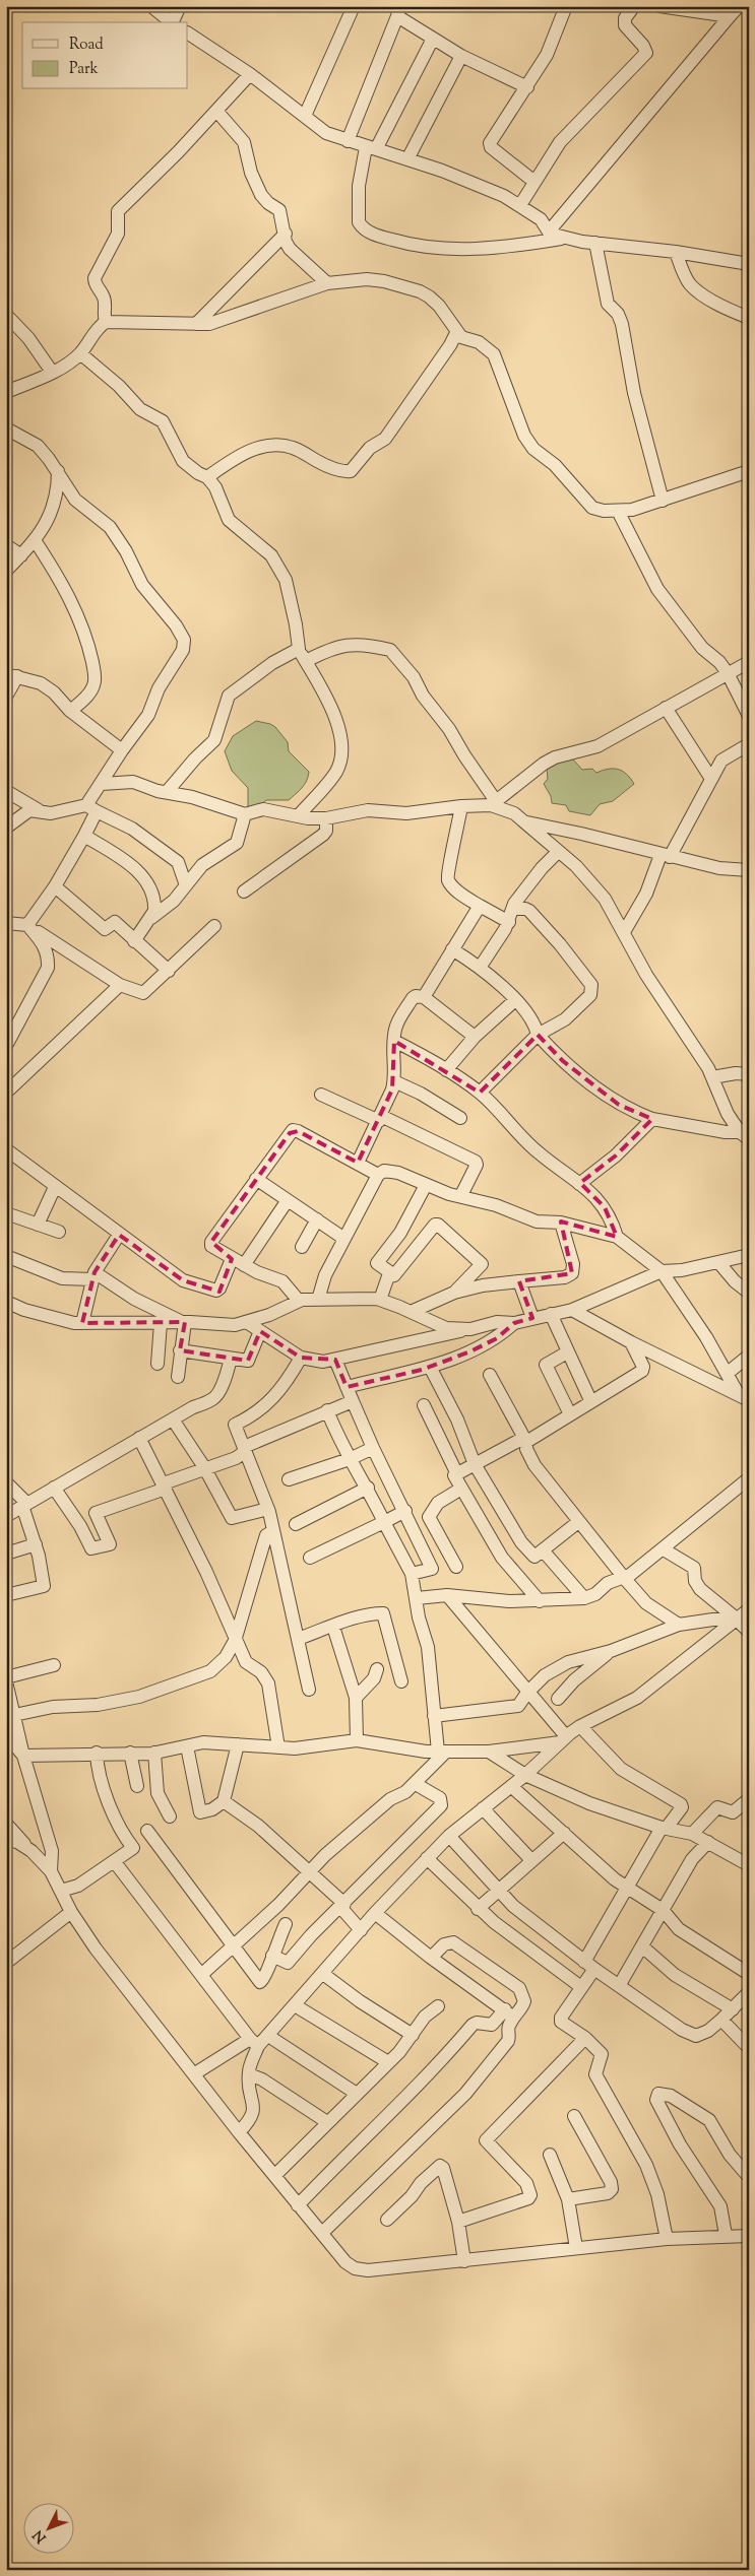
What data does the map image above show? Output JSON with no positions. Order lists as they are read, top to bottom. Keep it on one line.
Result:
{"legend":["Road","Park"],"north":"bottom left"}
